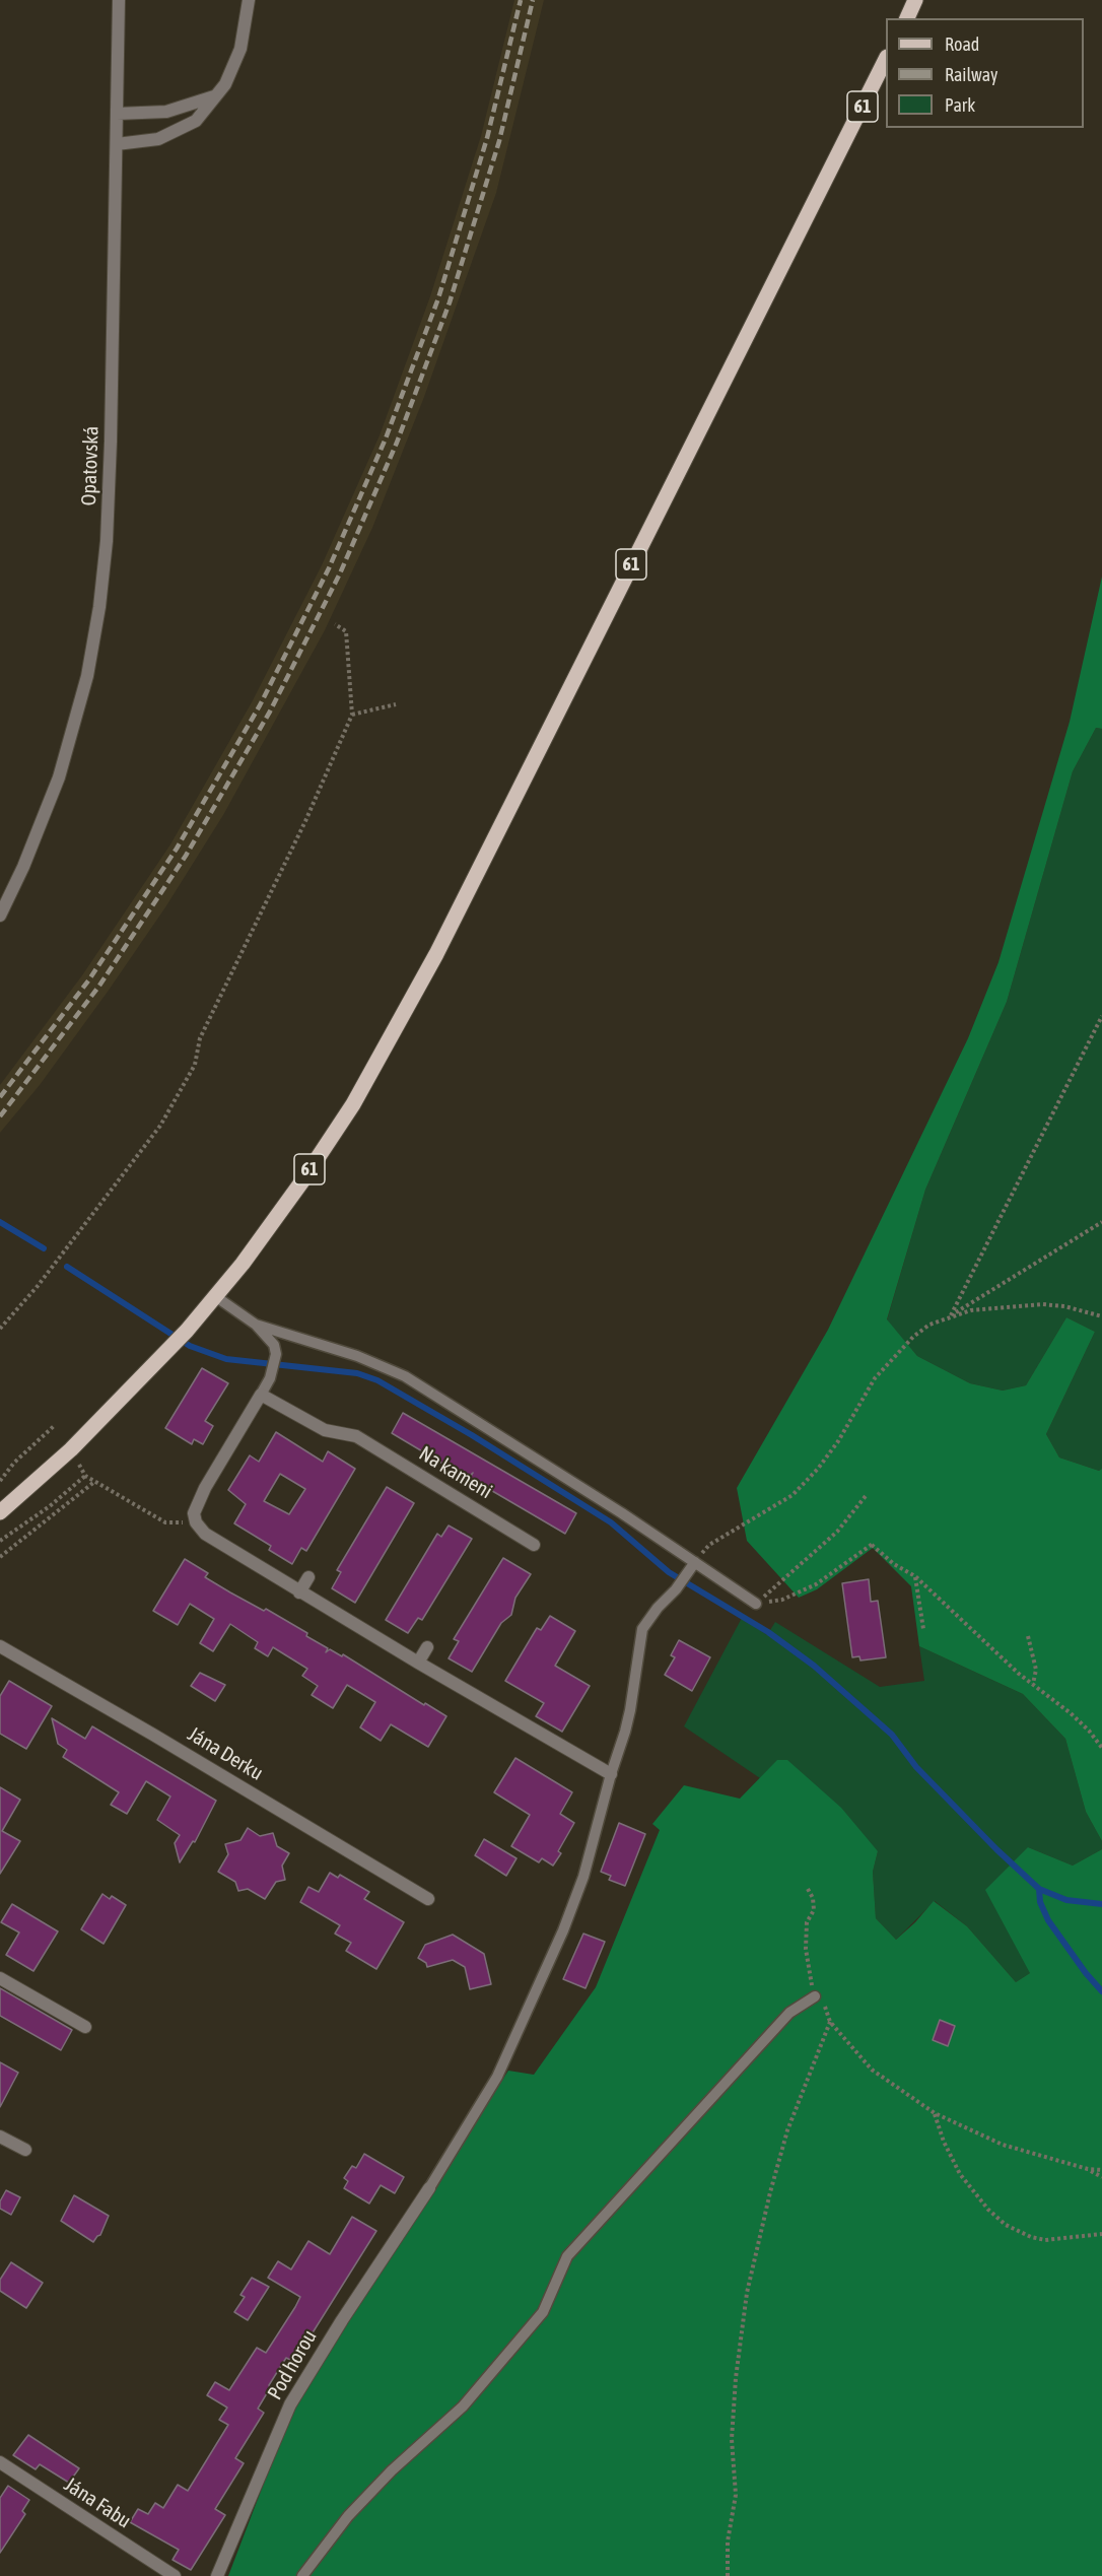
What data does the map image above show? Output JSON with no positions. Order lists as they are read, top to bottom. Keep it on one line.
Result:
{"streets":{"main road":["61"],"street":["Opatovská","Na kameni","Jána Derku","Pod horou","Jána Fabu"]},"legend":["Road","Railway","Park"]}
